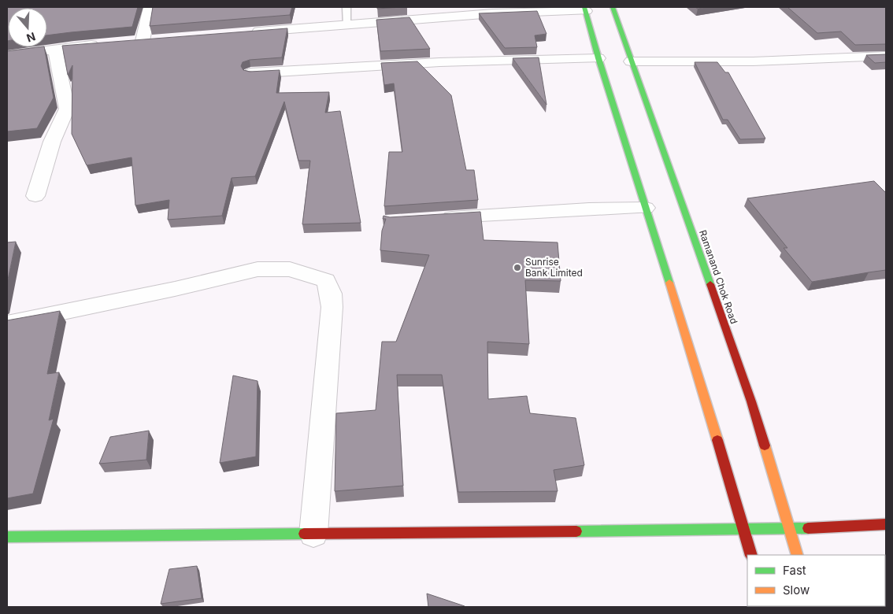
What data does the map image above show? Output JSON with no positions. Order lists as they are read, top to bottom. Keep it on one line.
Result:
{"streets":{"main road":["Ramanand Chok Road"]},"places":["Sunrise Bank Limited"],"legend":["Fast","Slow"],"north":"bottom"}
